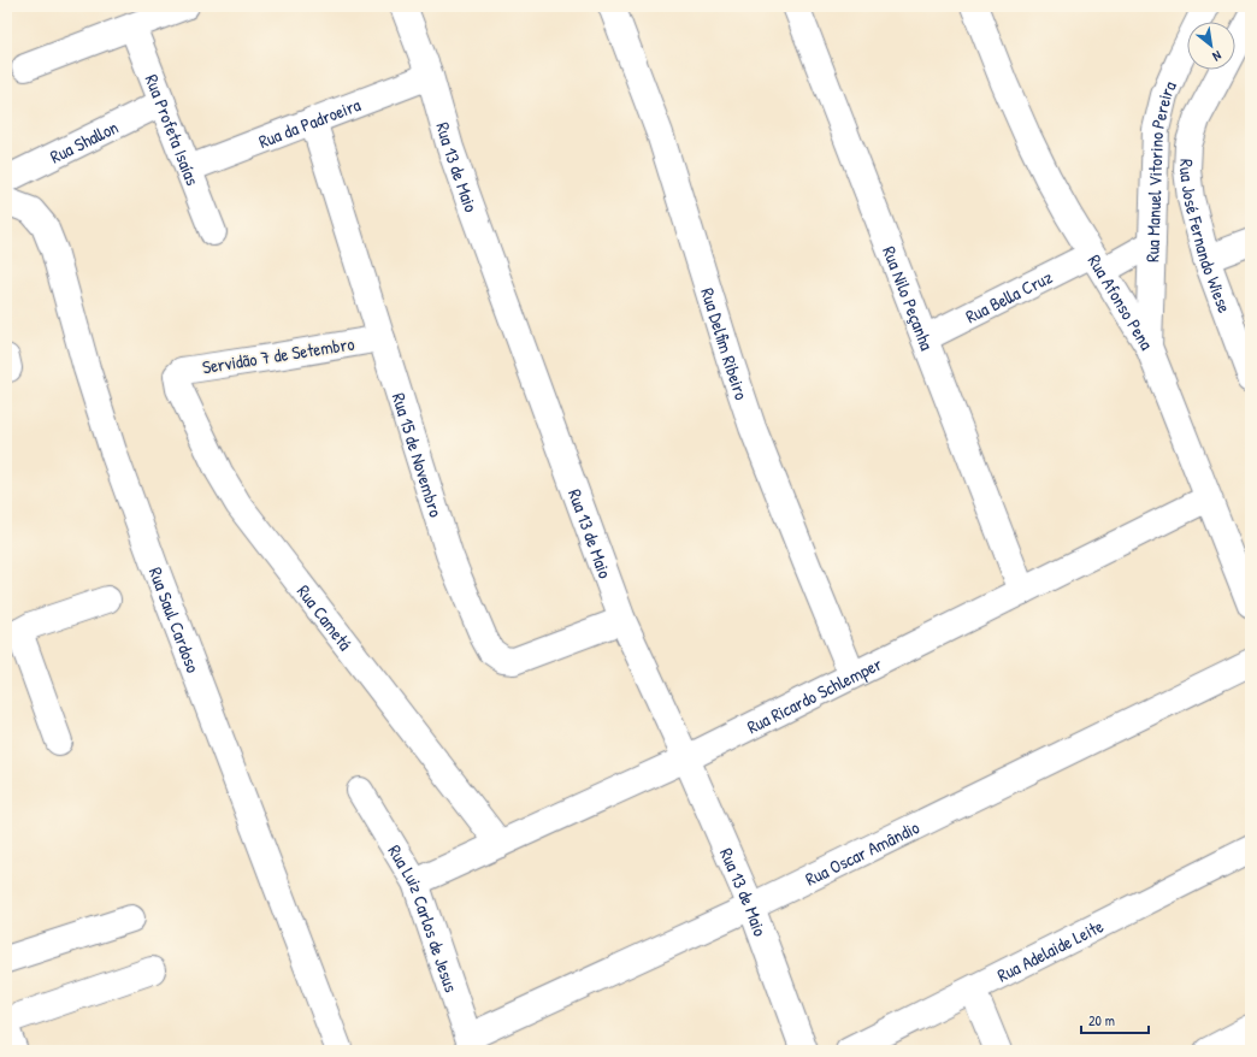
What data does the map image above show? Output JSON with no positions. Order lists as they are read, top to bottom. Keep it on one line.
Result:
{"streets":{"street":["Rua da Padroeira","Rua Profeta Isaías","Rua Shallon","Rua 13 de Maio","Rua Manuel Vitorino Pereira","Rua José Fernando Wiese","Rua Bella Cruz","Rua Nilo Peçanha","Rua Afonso Pena","Rua Delfim Ribeiro","Servidão 7 de Setembro","Rua 15 de Novembro","Rua Cametá","Rua Saul Cardoso","Rua Ricardo Schlemper","Rua Oscar Amândio","Rua Luiz Carlos de Jesus","Rua Adelaide Leite"]},"crossings":[["Rua da Padroeira","Rua Profeta Isaías"],["Rua da Padroeira","Rua 13 de Maio"],["Rua da Padroeira","Rua 15 de Novembro"],["Rua Profeta Isaías","Rua Shallon"],["Rua 13 de Maio","Rua 15 de Novembro"],["Rua 13 de Maio","Rua Ricardo Schlemper"],["Rua 13 de Maio","Rua Oscar Amândio"],["Rua Manuel Vitorino Pereira","Rua Bella Cruz"],["Rua Manuel Vitorino Pereira","Rua Afonso Pena"],["Rua Bella Cruz","Rua Nilo Peçanha"],["Rua Bella Cruz","Rua Afonso Pena"],["Rua Nilo Peçanha","Rua Ricardo Schlemper"],["Rua Afonso Pena","Rua Ricardo Schlemper"],["Rua Delfim Ribeiro","Rua Ricardo Schlemper"],["Servidão 7 de Setembro","Rua 15 de Novembro"],["Servidão 7 de Setembro","Rua Cametá"],["Rua Cametá","Rua Ricardo Schlemper"],["Rua Ricardo Schlemper","Rua Luiz Carlos de Jesus"],["Rua Oscar Amândio","Rua Luiz Carlos de Jesus"]],"scale_bar":"20 m","north":"bottom right"}
